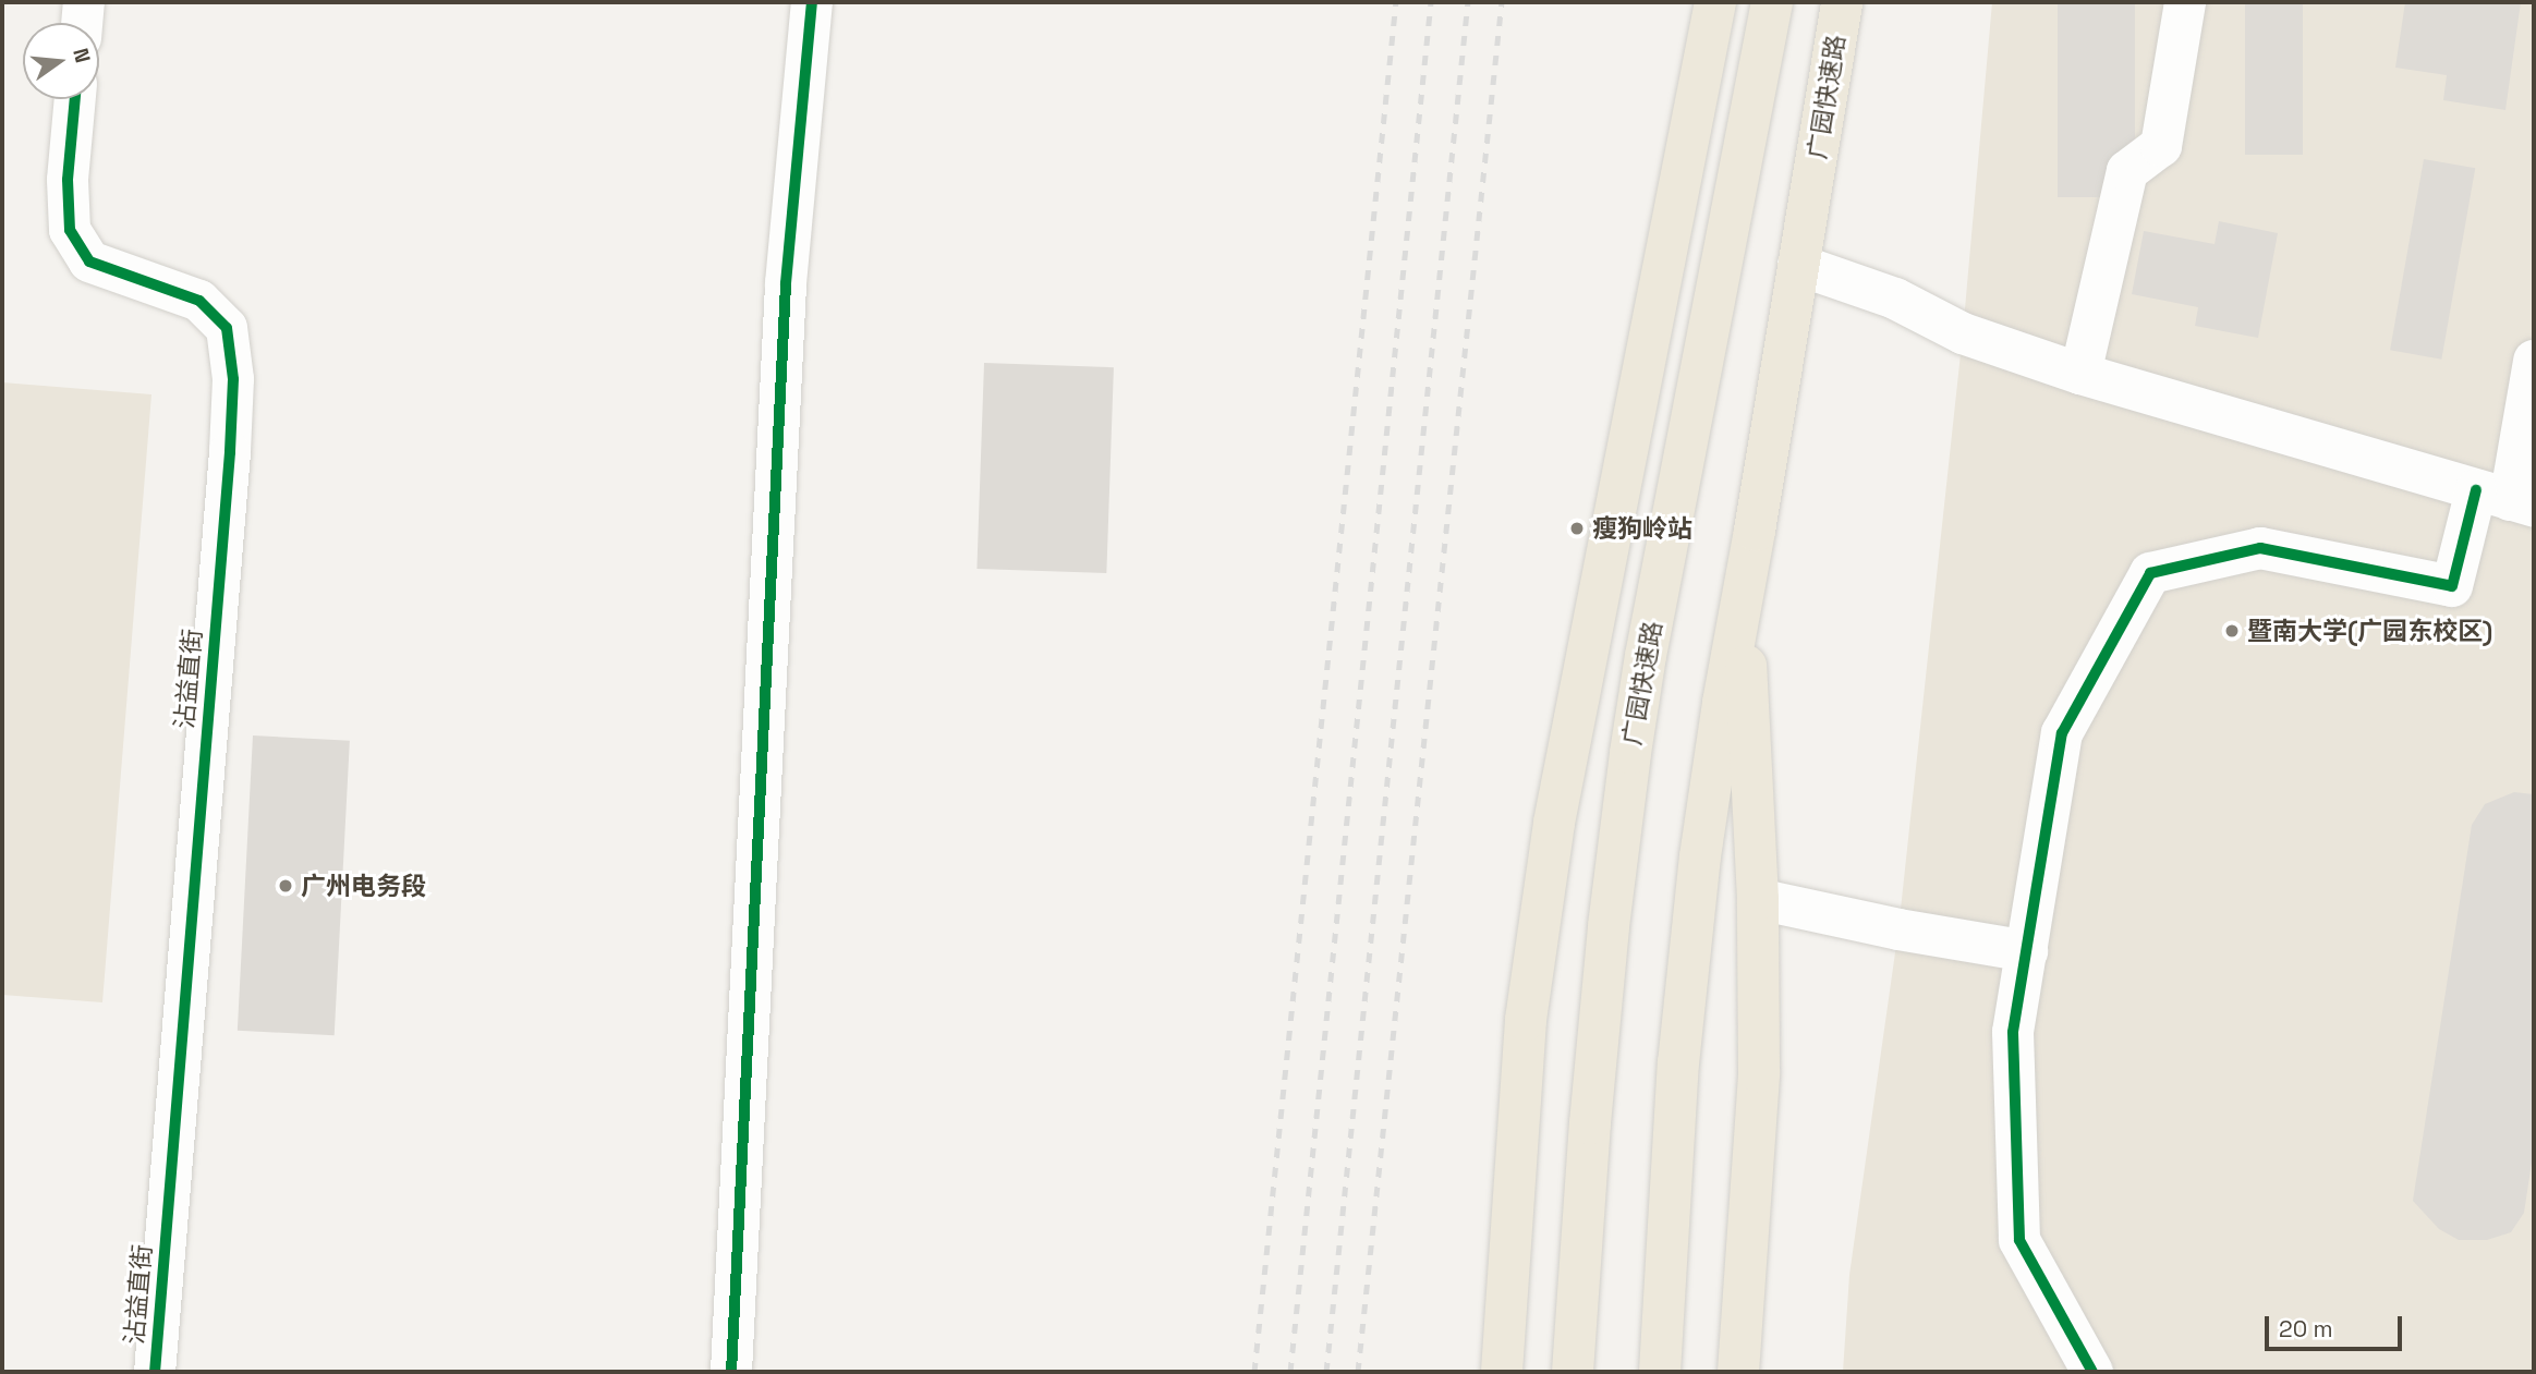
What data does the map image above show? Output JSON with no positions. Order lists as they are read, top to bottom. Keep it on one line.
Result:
{"streets":{"highway":["广园快速路"],"street":["沾益直街"]},"places":["瘦狗岭站","暨南大学(广园东校区)","广州电务段"],"scale_bar":"20 m","north":"right"}
